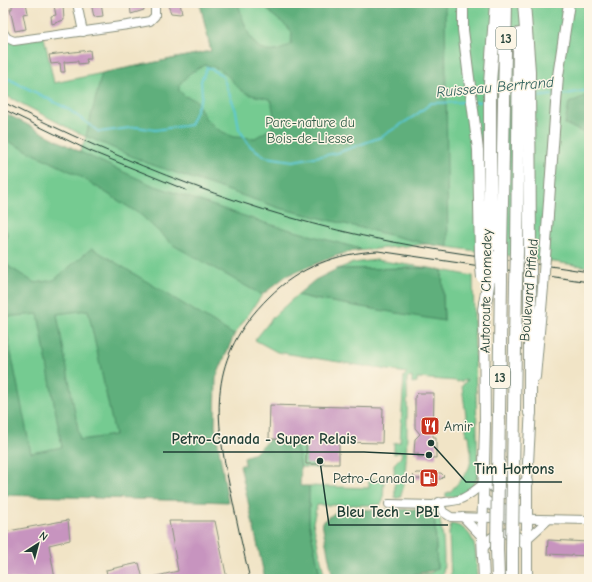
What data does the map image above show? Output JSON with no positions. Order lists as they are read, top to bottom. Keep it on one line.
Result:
{"streets":{"highway":["13","Autoroute Chomedey"],"main road":["Boulevard Pitfield"]},"water":["Ruisseau Bertrand"],"parks":["Parc-nature du Bois-de-Liesse"],"places":{"restaurant":["Amir"],"other":["Tim Hortons","Petro-Canada - Super Relais","Bleu Tech - PBI"],"fuel station":["Petro-Canada"]},"north":"top right"}
